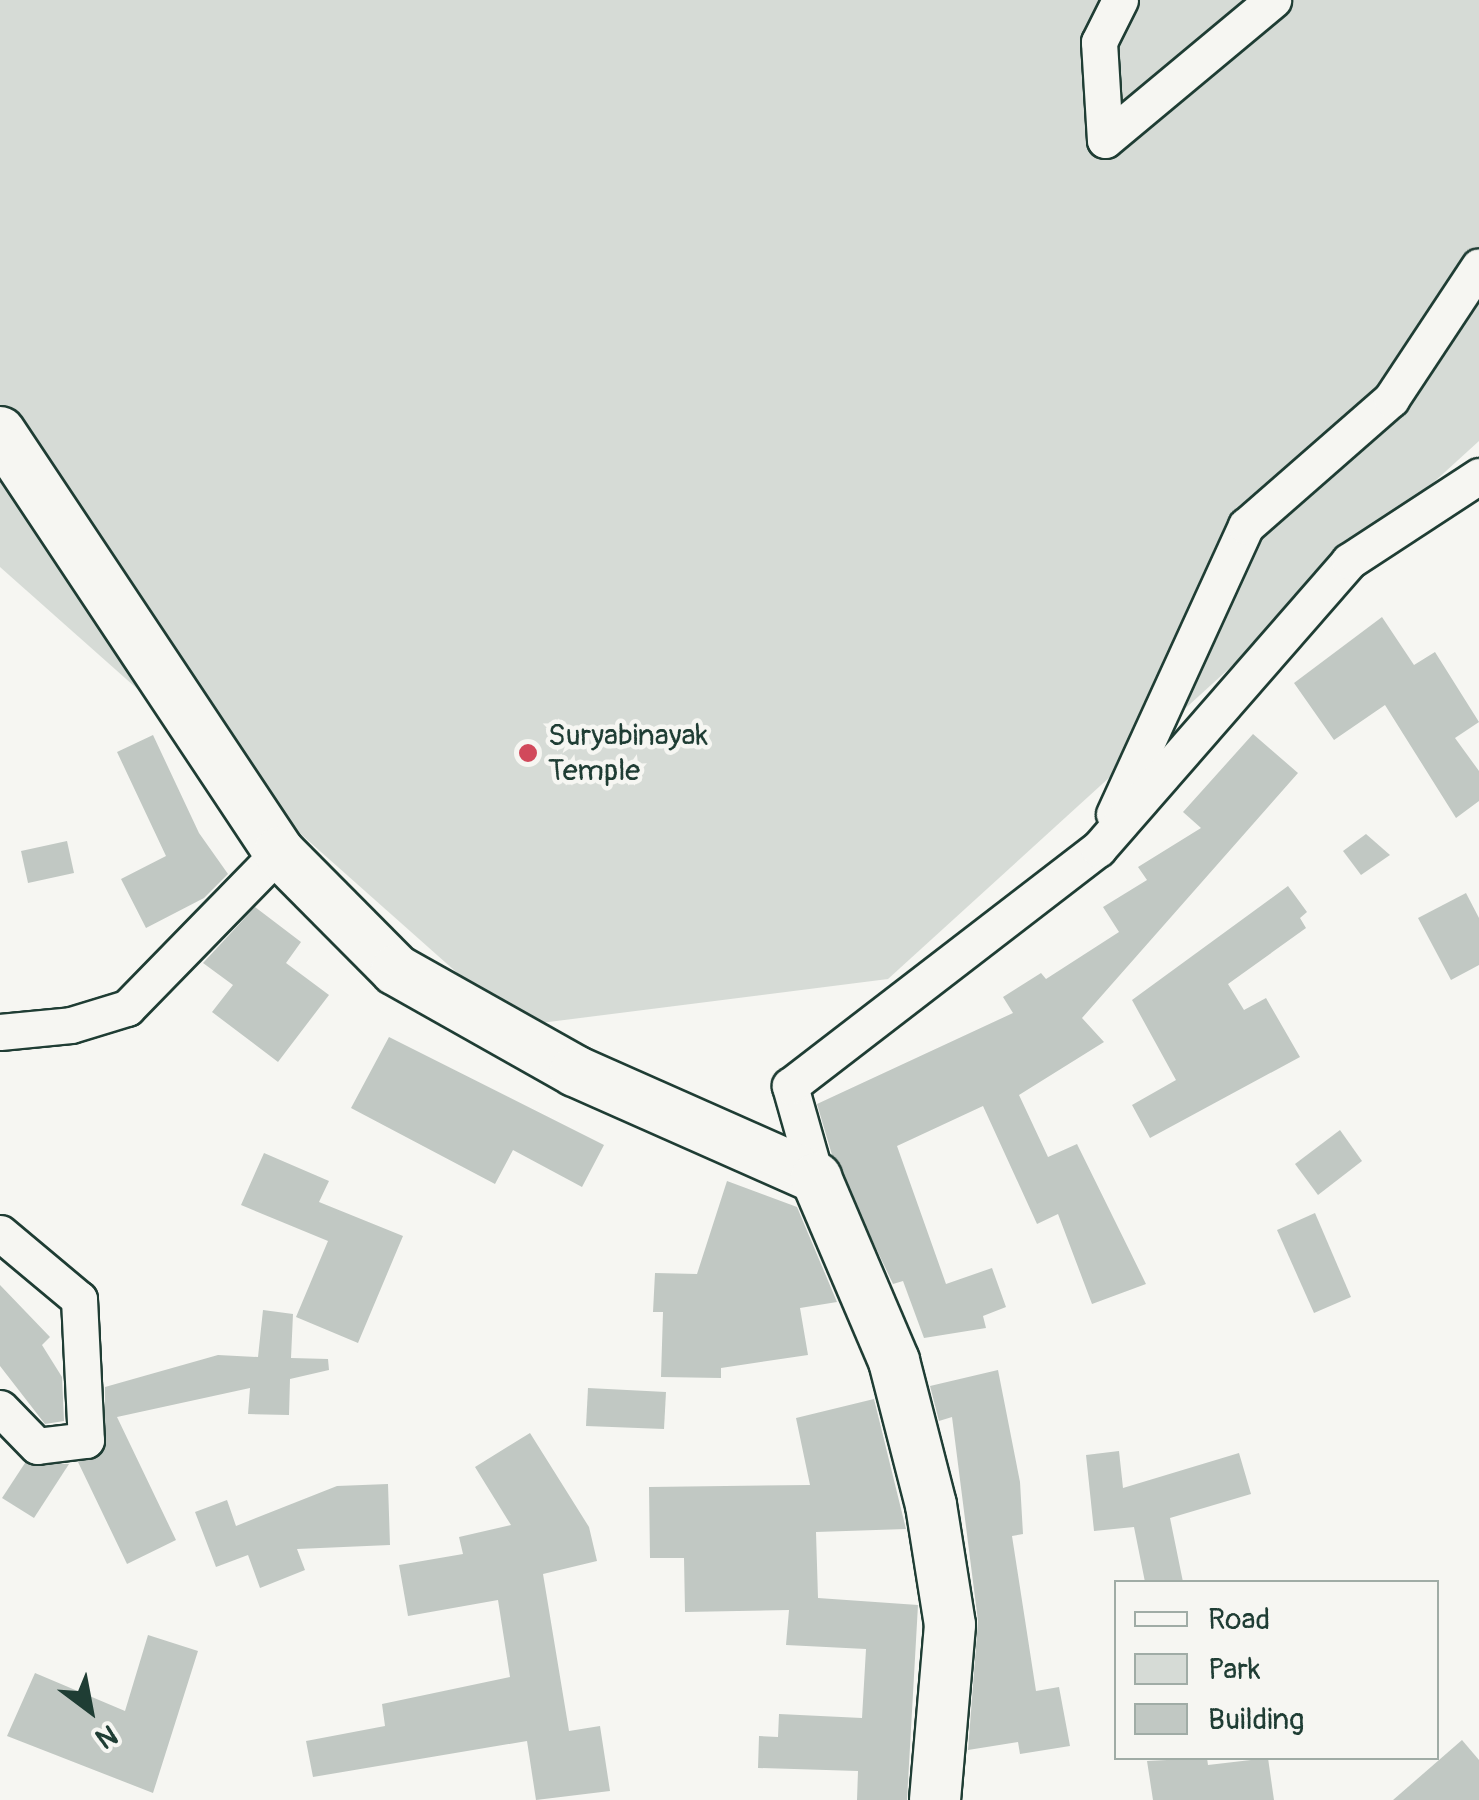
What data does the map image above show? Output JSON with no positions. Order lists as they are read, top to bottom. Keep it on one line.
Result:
{"places":["Suryabinayak Temple"],"legend":["Road","Park","Building"],"north":"bottom right"}
